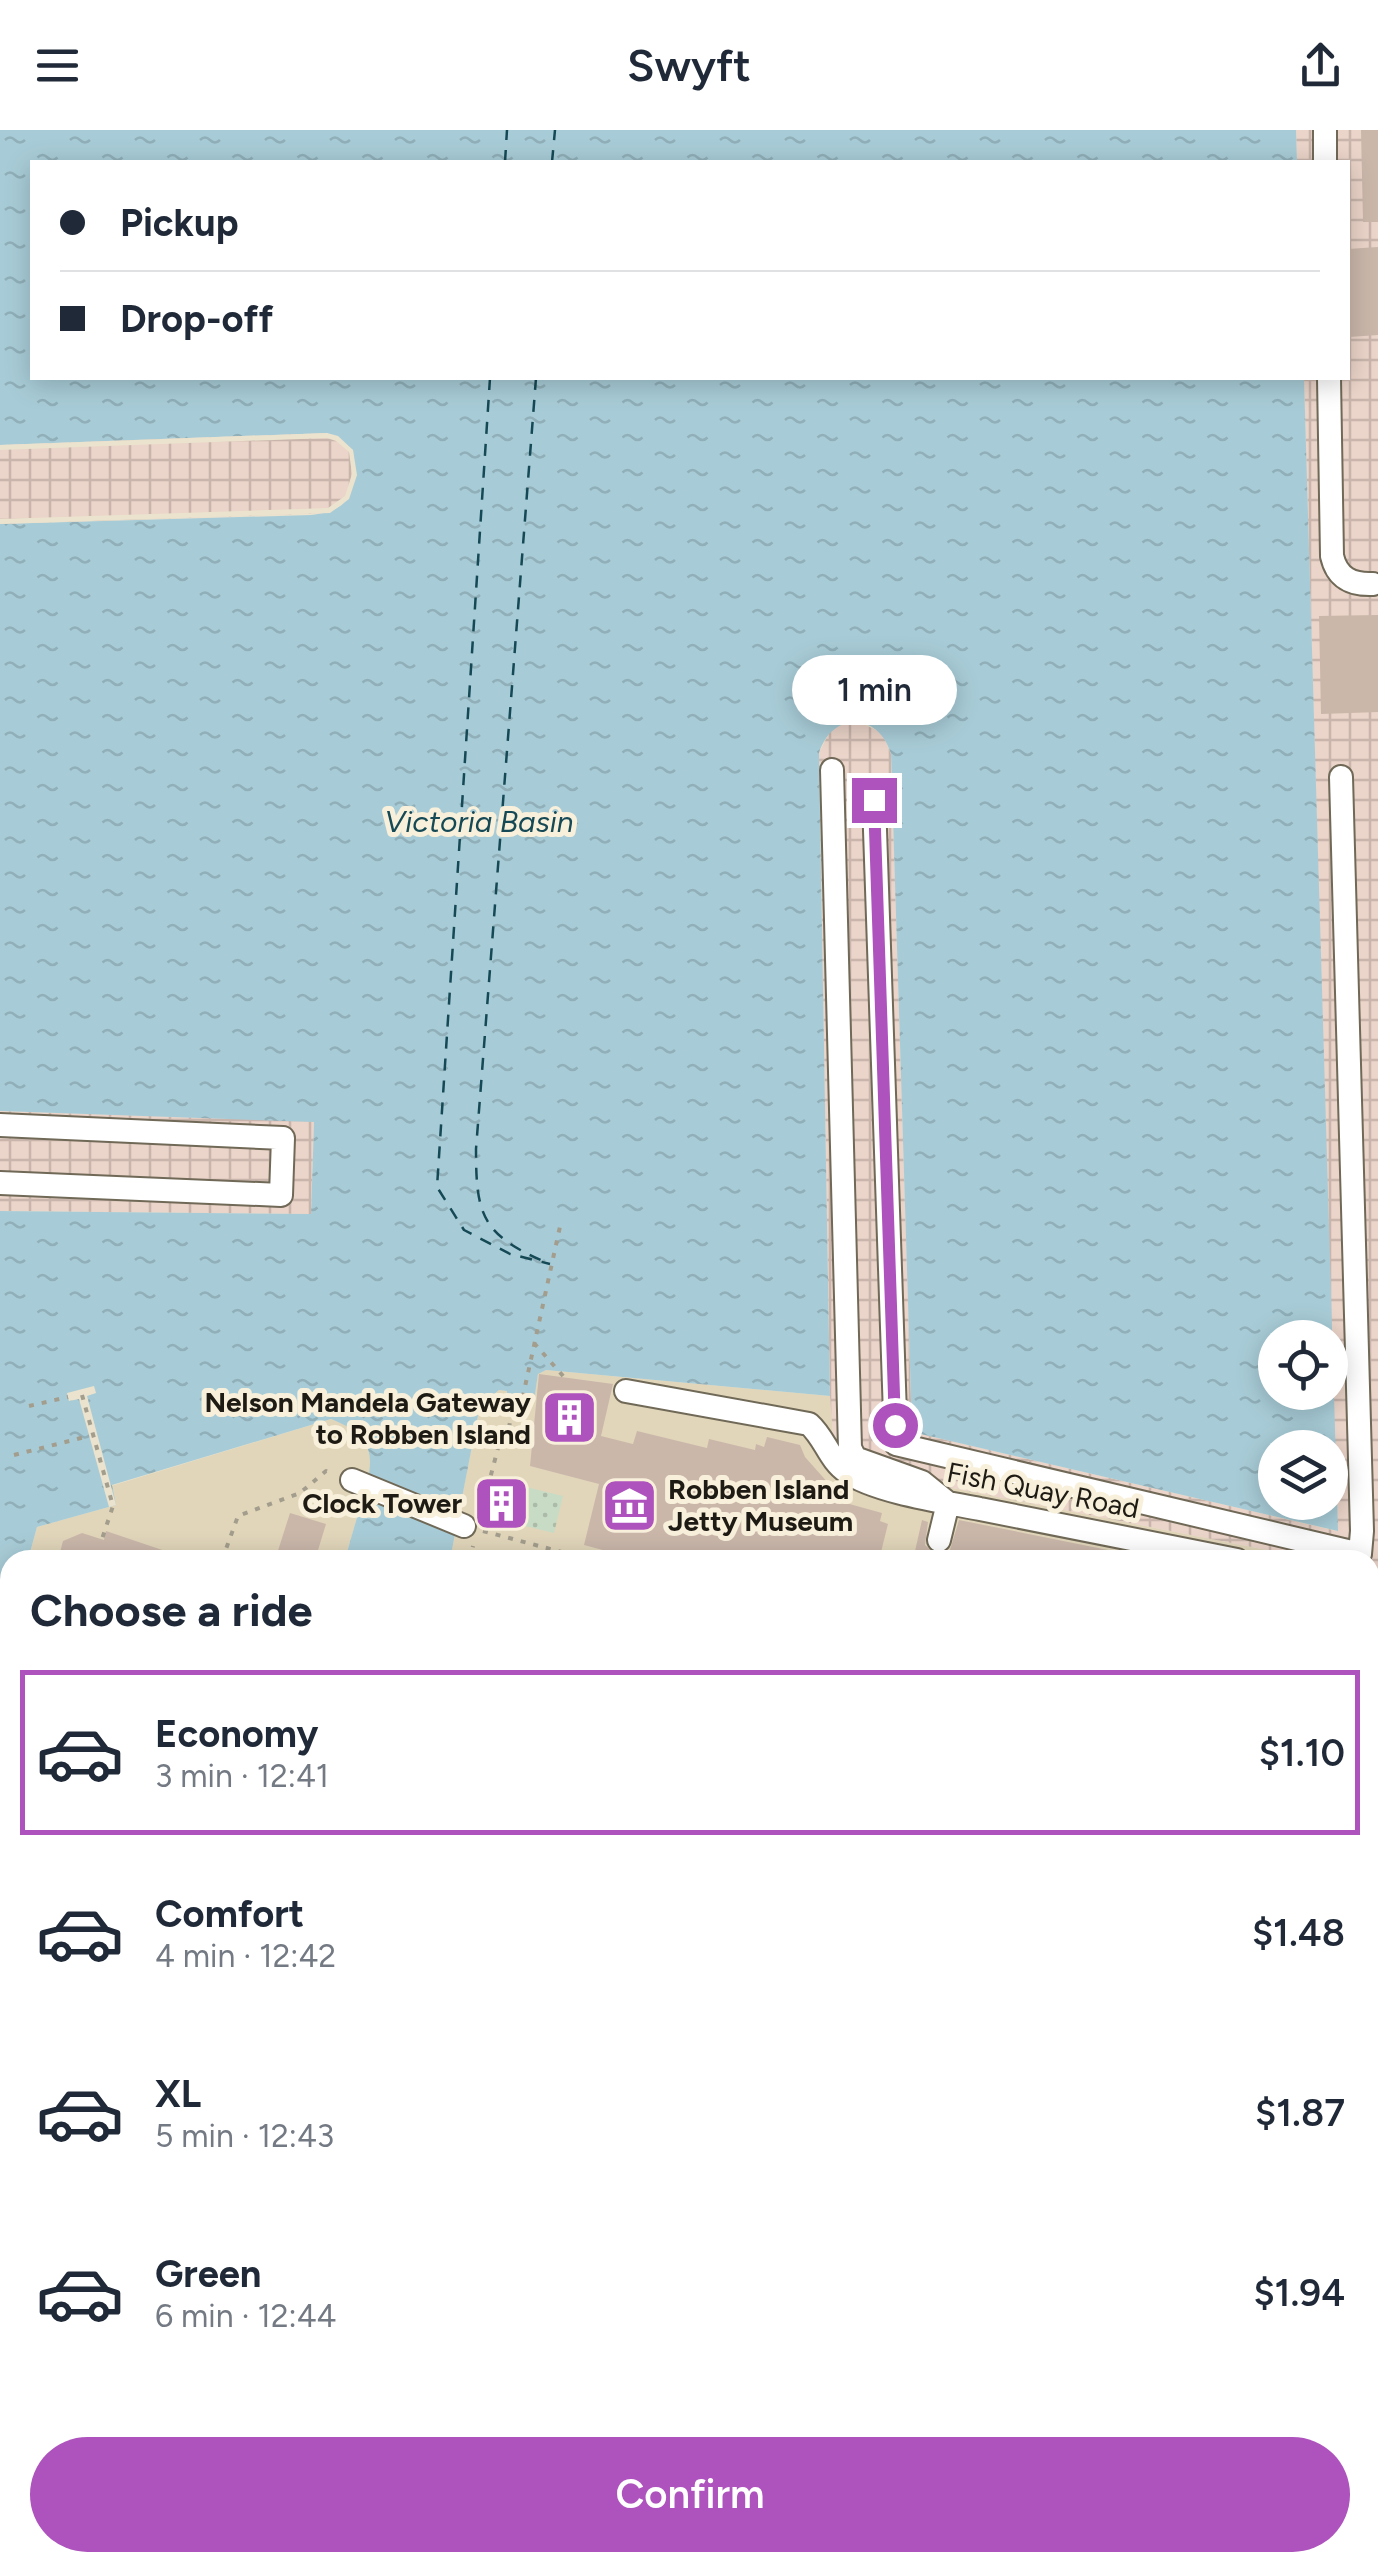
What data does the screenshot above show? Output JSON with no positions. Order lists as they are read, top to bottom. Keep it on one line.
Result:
{"streets":{"street":["Fish Quay Road"]},"water":["Victoria Basin"],"places":{"building":["Nelson Mandela Gateway to Robben Island","Clock Tower"],"museum":["Robben Island Jetty Museum"]},"page":{"header":"Swyft","banner":["Pickup","Drop-off"],"bubble":"1 min","heading":"Choose a ride","list":[{"name":"Economy","note":"3 min · 12:41","value":"$1.10"},{"name":"Comfort","note":"4 min · 12:42","value":"$1.48"},{"name":"XL","note":"5 min · 12:43","value":"$1.87"},{"name":"Green","note":"6 min · 12:44","value":"$1.94"}],"buttons":"Confirm"}}
